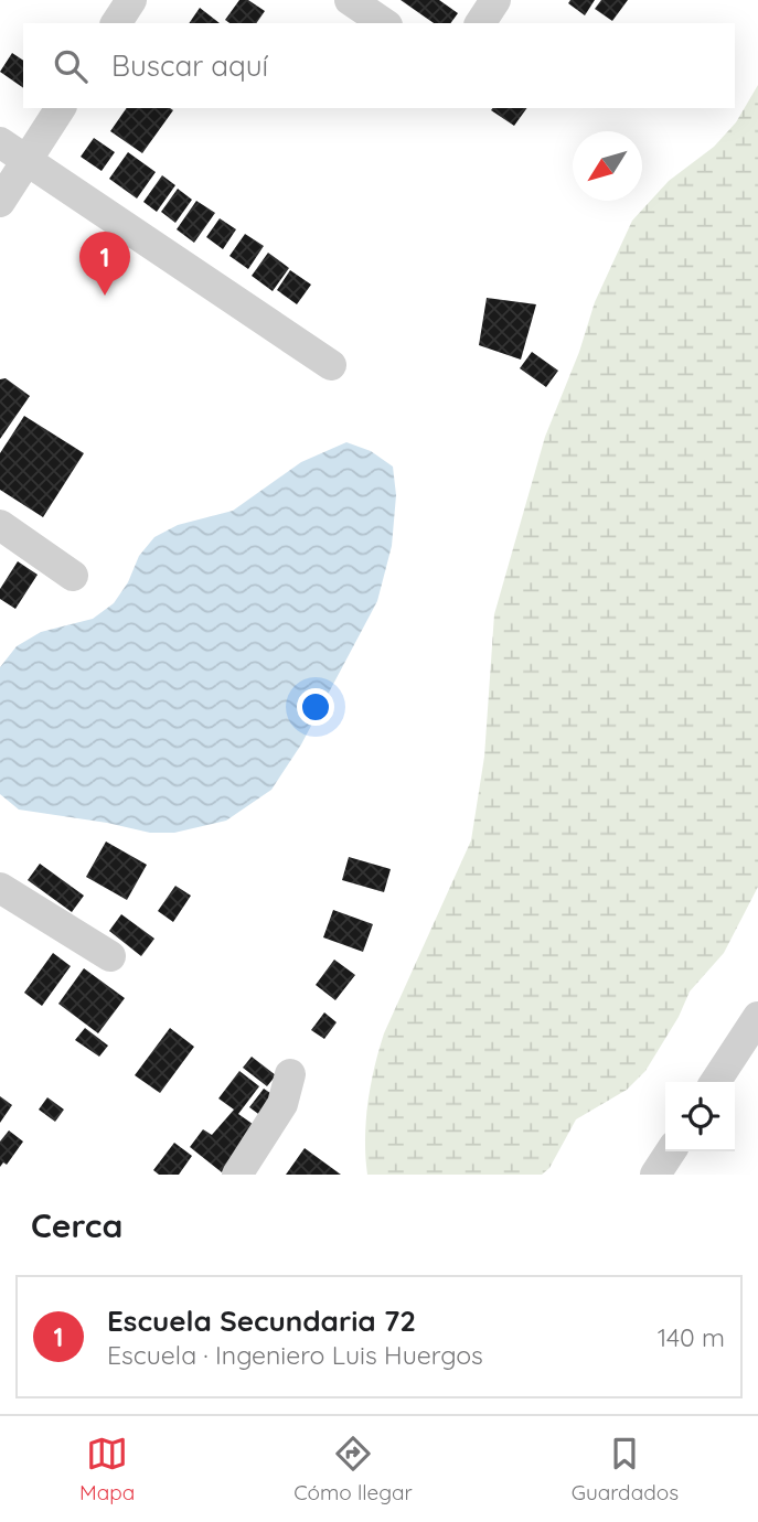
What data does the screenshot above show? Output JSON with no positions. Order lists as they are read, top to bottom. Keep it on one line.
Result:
{"north":"bottom left","page":{"search":"Buscar aquí","pins":"1","heading":"Cerca","list":[{"mark":"1","name":"Escuela Secundaria 72","note":"Escuela · Ingeniero Luis Huergos","value":"140 m"}],"nav":["Mapa","Cómo llegar","Guardados"]}}
